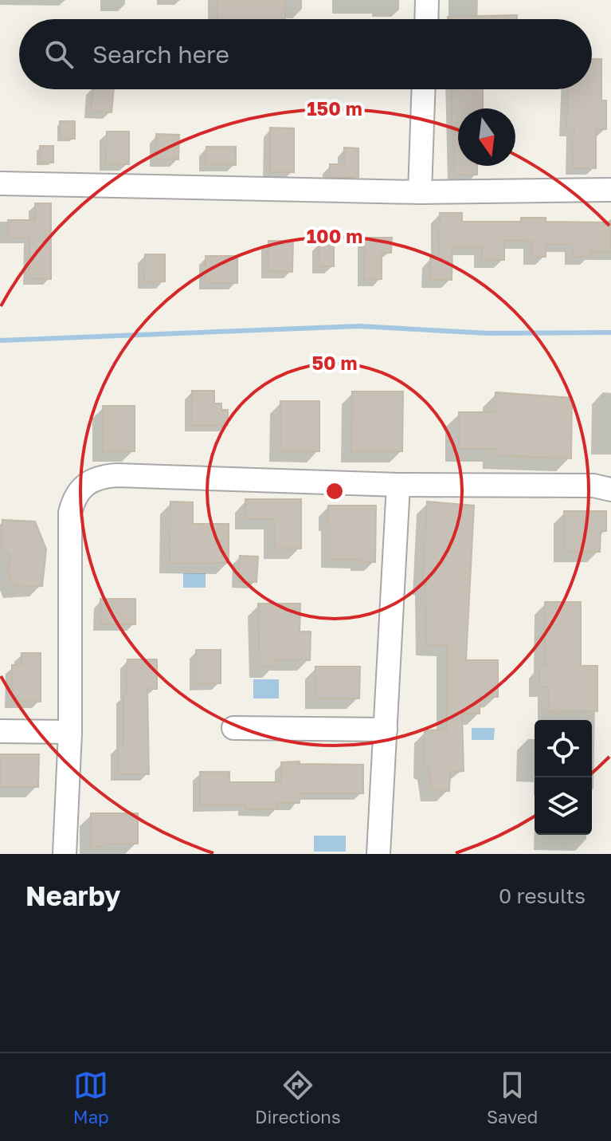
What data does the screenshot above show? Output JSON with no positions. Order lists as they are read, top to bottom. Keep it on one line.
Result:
{"north":"bottom","page":{"search":"Search here","heading":["Nearby","0 results"],"nav":["Map","Directions","Saved"]},"rings":["150 m","100 m","50 m"]}
